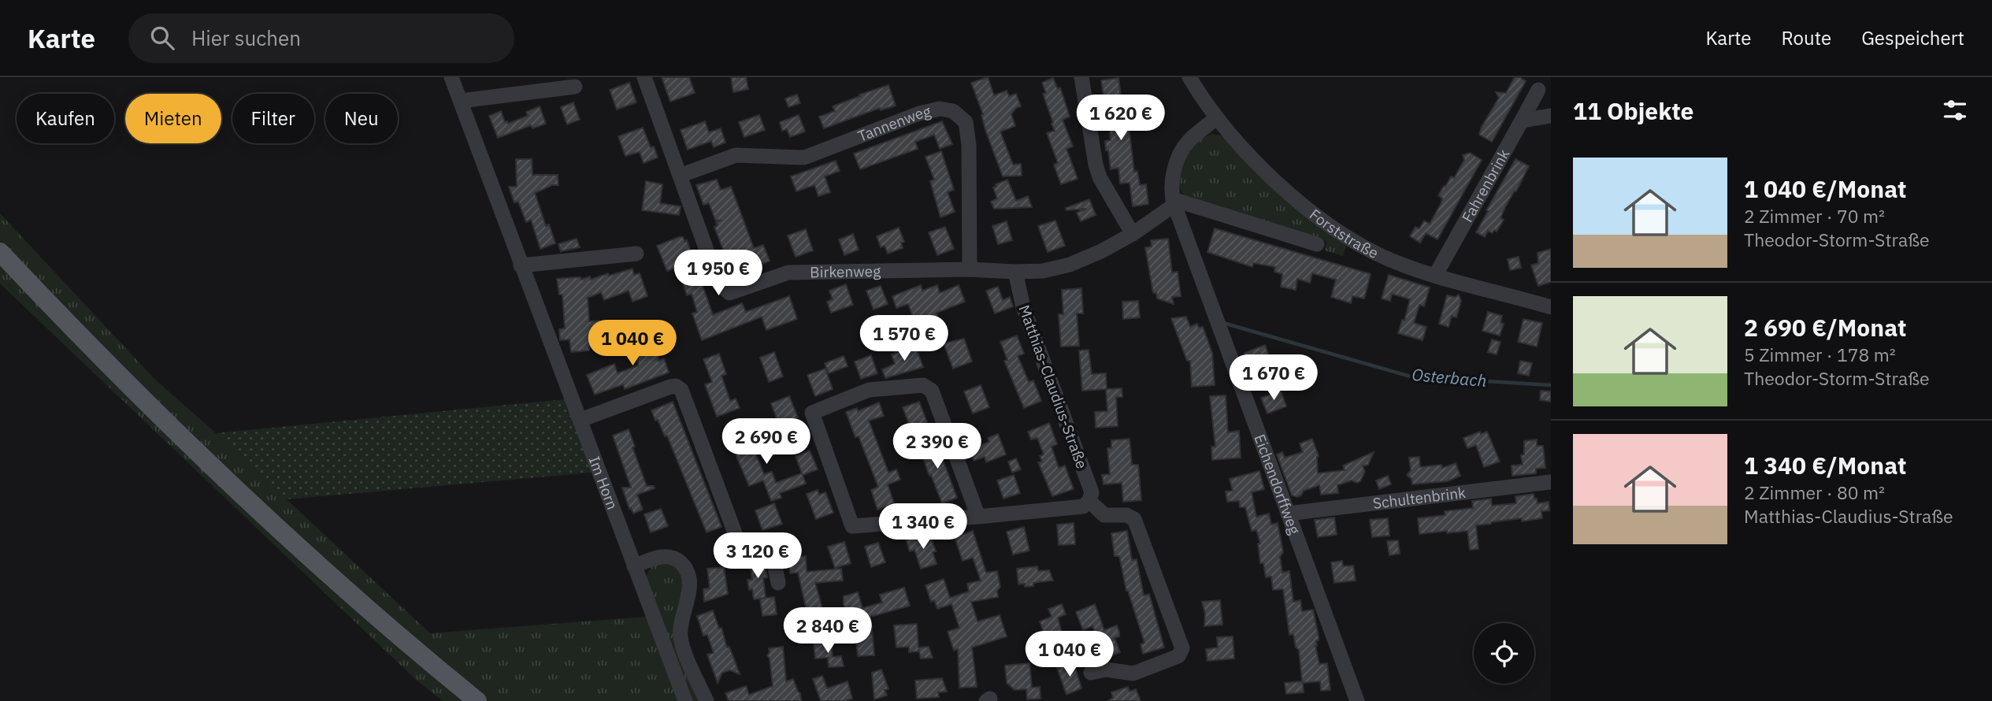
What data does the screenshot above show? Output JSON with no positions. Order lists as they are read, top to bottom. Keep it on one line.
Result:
{"streets":{"street":["Tannenweg","Fahrenbrink","Forststraße","Birkenweg","Matthias-Claudius-Straße","Im Horn","Eichendorffweg","Schultenbrink"]},"crossings":[["Tannenweg","Birkenweg"],["Fahrenbrink","Forststraße"],["Forststraße","Birkenweg"],["Forststraße","Eichendorffweg"],["Birkenweg","Matthias-Claudius-Straße"],["Birkenweg","Eichendorffweg"],["Eichendorffweg","Schultenbrink"]],"water":["Osterbach"],"page":{"header":"Karte","search":"Hier suchen","nav":["Karte","Route","Gespeichert"],"heading":"11 Objekte","chip":["Kaufen","Mieten","Filter","Neu"],"price":["1 620 €","1 950 €","1 570 €","1 040 €","1 670 €","2 690 €","2 390 €","1 340 €","3 120 €","2 840 €","1 040 €"],"list":[{"name":"1 040 €/Monat","note":"2 Zimmer · 70 m² · Theodor-Storm-Straße"},{"name":"2 690 €/Monat","note":"5 Zimmer · 178 m² · Theodor-Storm-Straße"},{"name":"1 340 €/Monat","note":"2 Zimmer · 80 m² · Matthias-Claudius-Straße"}]}}
